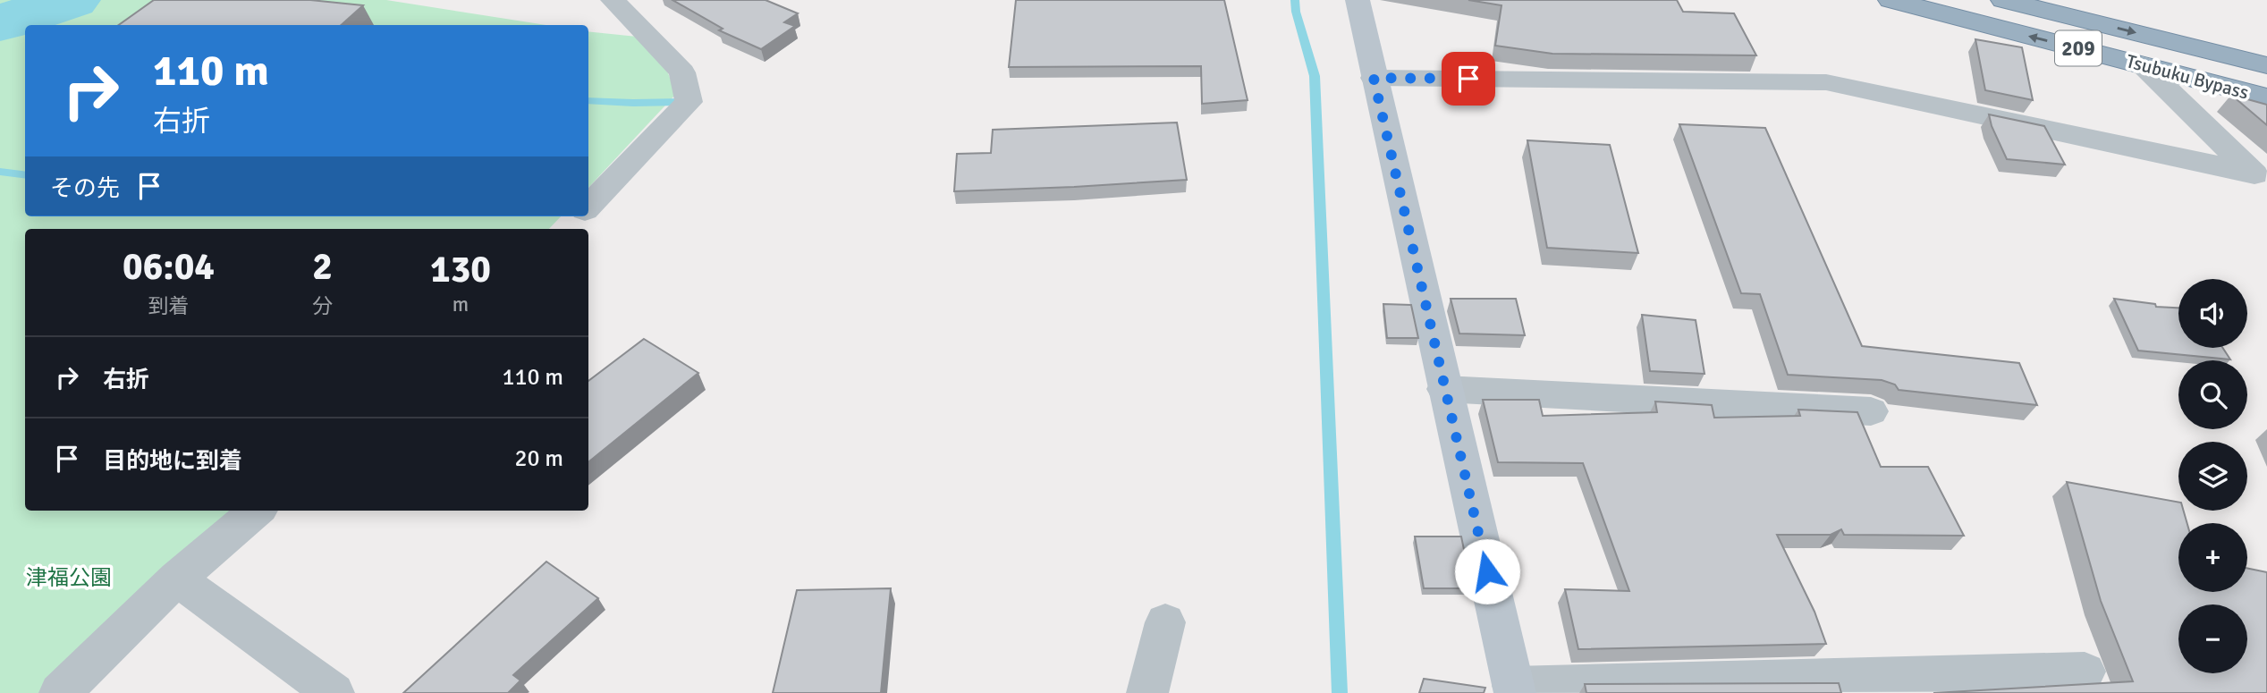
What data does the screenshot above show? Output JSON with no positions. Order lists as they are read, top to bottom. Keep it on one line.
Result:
{"streets":{"highway":["209","Tsubuku Bypass"]},"parks":["津福公園"],"page":{"turn":["110 m","右折"],"then":"その先","eta":["06:04","到着","2","分","130","m"],"map_buttons":["+","−"],"list":[{"name":"右折","value":"110 m"},{"name":"目的地に到着","value":"20 m"}]}}
